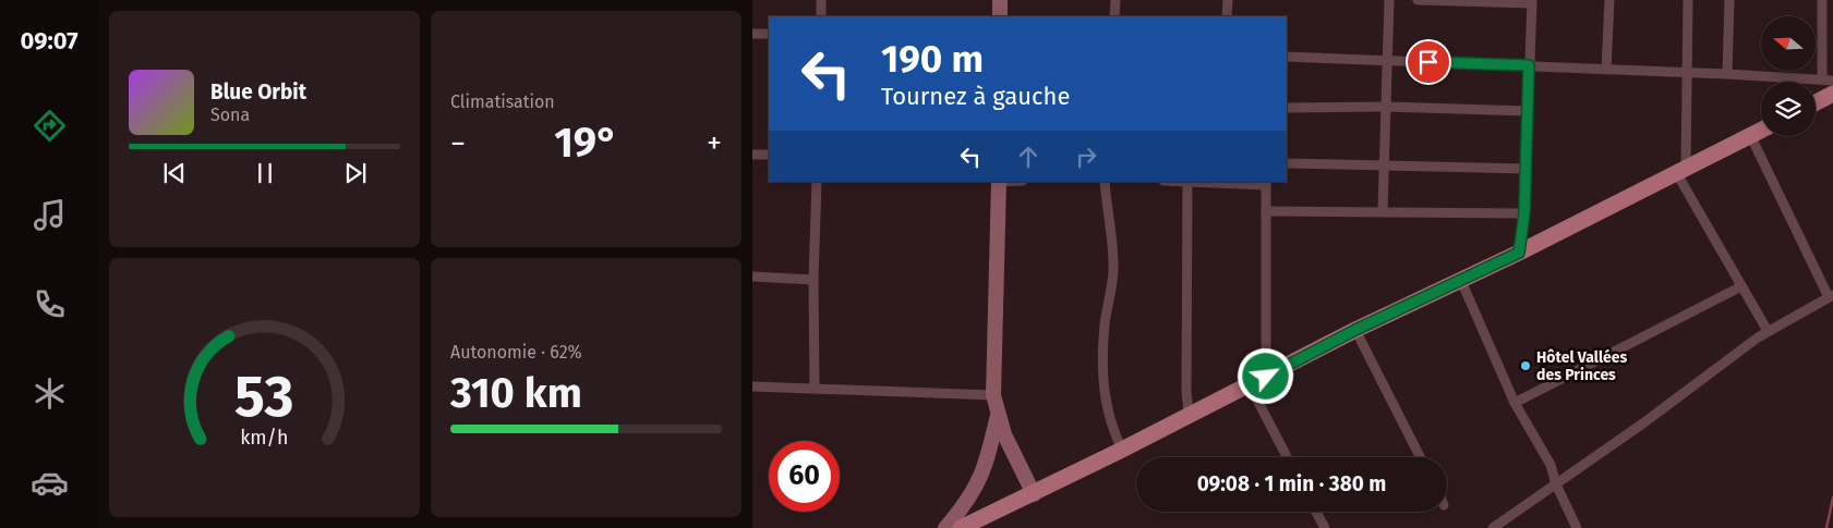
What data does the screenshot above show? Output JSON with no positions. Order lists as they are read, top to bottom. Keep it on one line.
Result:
{"places":["Hôtel Vallées des Princes"],"north":"left","page":{"tabs":"09:07","tile":["Climatisation",["Autonomie · 62%","310 km"]],"turn":["190 m","Tournez à gauche"],"song":["Blue Orbit","Sona"],"heat":["−","19°","+"],"limit":"60","trip":"09:08 · 1 min · 380 m","gauge":["53","km/h"]}}
